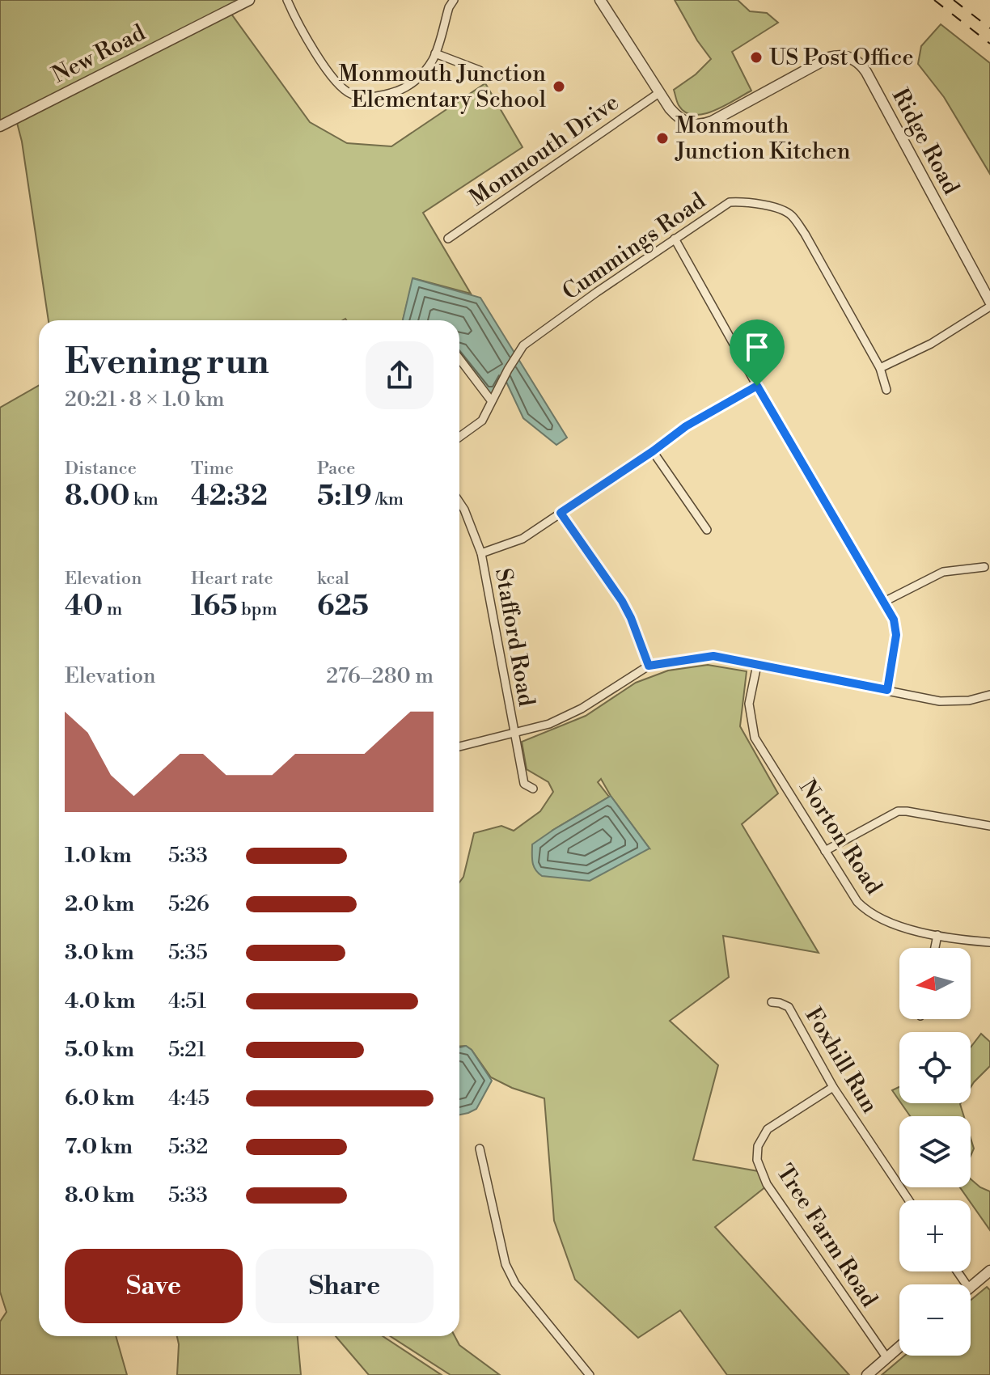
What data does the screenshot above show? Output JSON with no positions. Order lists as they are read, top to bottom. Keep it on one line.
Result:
{"streets":{"street":["New Road","Ridge Road","Monmouth Drive","Cummings Road","Stafford Road","Norton Road","Foxhill Run","Tree Farm Road"]},"crossings":[["Ridge Road","Monmouth Drive"],["Foxhill Run","Tree Farm Road"]],"places":["US Post Office","Monmouth Junction Elementary School","Monmouth Junction Kitchen"],"north":"left","page":{"heading":["Evening run","20:21 · 8 × 1.0 km"],"stats":[["Distance","8.00 km"],["Time","42:32"],["Pace","5:19 /km"],["Elevation","40 m"],["Heart rate","165 bpm"],["kcal","625"]],"chart":["Elevation","276–280 m"],"list":[{"name":"1.0 km","note":"5:33"},{"name":"2.0 km","note":"5:26"},{"name":"3.0 km","note":"5:35"},{"name":"4.0 km","note":"4:51"},{"name":"5.0 km","note":"5:21"},{"name":"6.0 km","note":"4:45"},{"name":"7.0 km","note":"5:32"},{"name":"8.0 km","note":"5:33"}],"map_buttons":["+","−"],"buttons":["Save","Share"]}}
